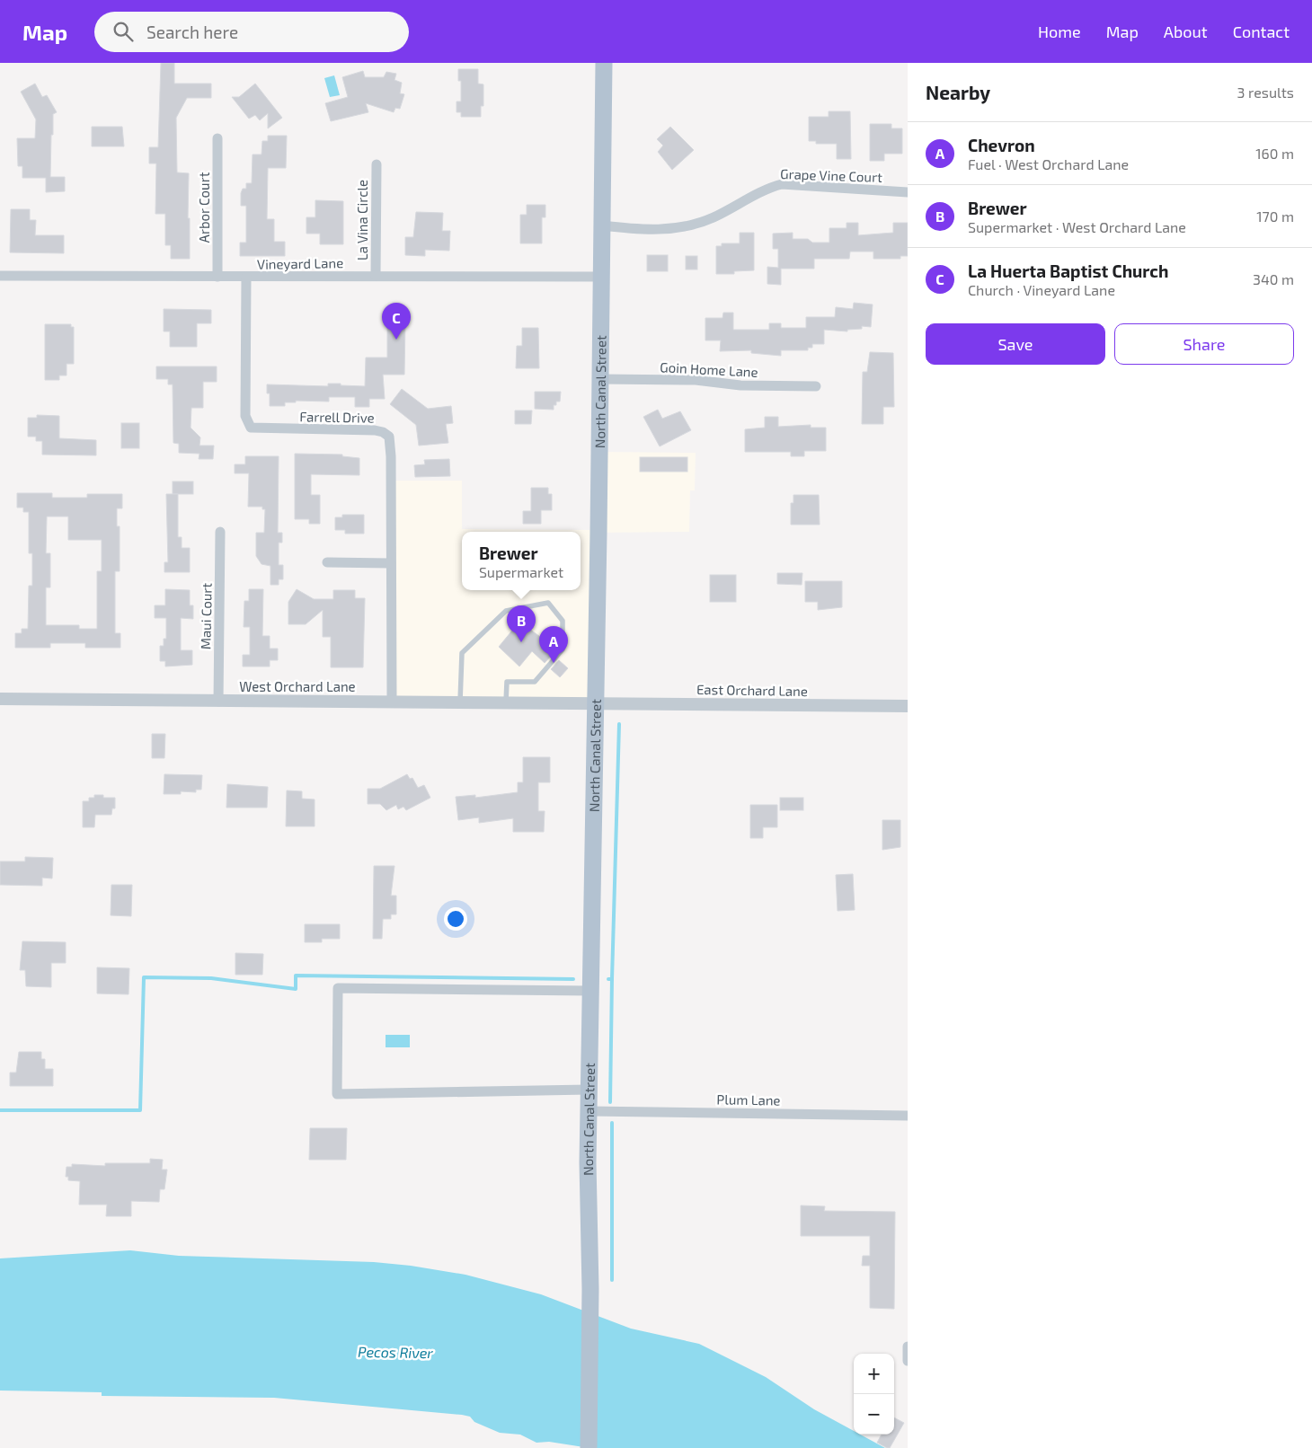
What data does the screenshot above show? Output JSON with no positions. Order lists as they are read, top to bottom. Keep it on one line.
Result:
{"streets":{"main road":["North Canal Street"],"street":["Grape Vine Court","Arbor Court","La Vina Circle","Vineyard Lane","Goin Home Lane","Farrell Drive","Maui Court","West Orchard Lane","East Orchard Lane","Plum Lane"]},"crossings":[["Grape Vine Court","North Canal Street"],["Arbor Court","Vineyard Lane"],["La Vina Circle","Vineyard Lane"],["Vineyard Lane","North Canal Street"],["Vineyard Lane","Farrell Drive"],["Goin Home Lane","North Canal Street"],["North Canal Street","West Orchard Lane"],["North Canal Street","East Orchard Lane"],["North Canal Street","Plum Lane"],["Farrell Drive","West Orchard Lane"],["Maui Court","West Orchard Lane"],["West Orchard Lane","East Orchard Lane"]],"water":["Pecos River"],"page":{"header":"Map","search":"Search here","nav":["Home","Map","About","Contact"],"heading":["Nearby","3 results"],"list":[{"mark":"A","name":"Chevron","note":"Fuel · West Orchard Lane","value":"160 m"},{"mark":"B","name":"Brewer","note":"Supermarket · West Orchard Lane","value":"170 m"},{"mark":"C","name":"La Huerta Baptist Church","note":"Church · Vineyard Lane","value":"340 m"}],"pins":["C","B","A"],"buttons":["Save","Share"],"popup":["Brewer","Supermarket"],"map_buttons":["+","−"]}}
